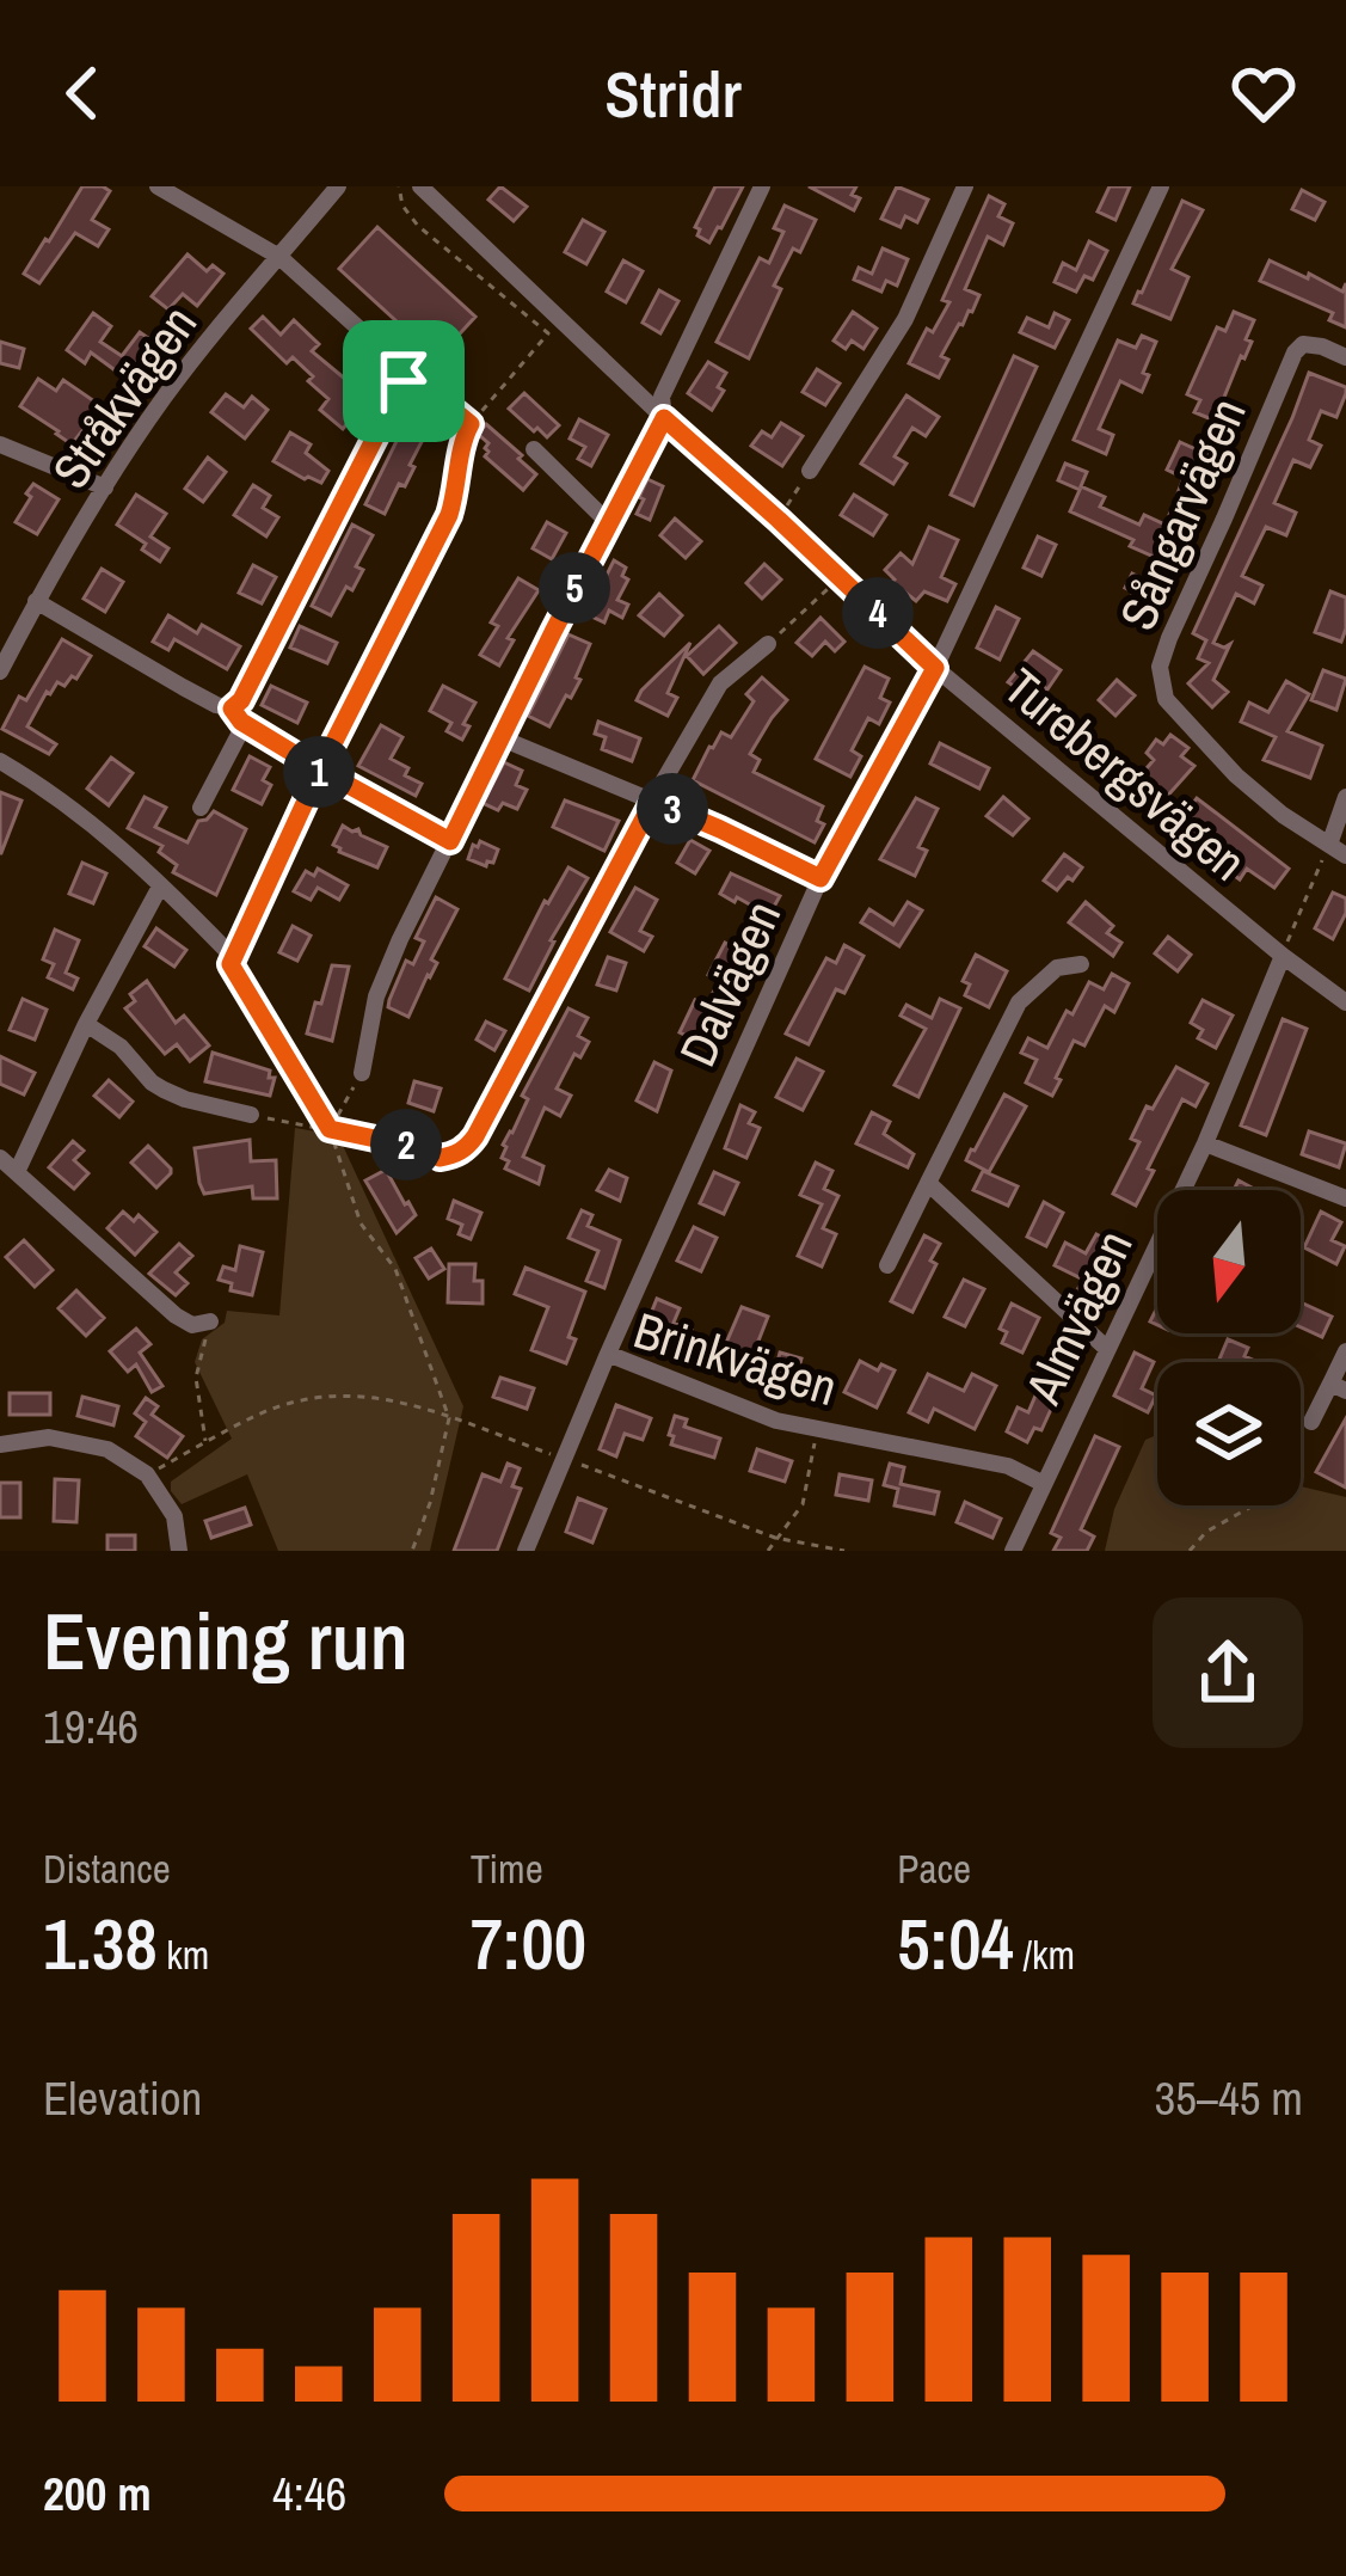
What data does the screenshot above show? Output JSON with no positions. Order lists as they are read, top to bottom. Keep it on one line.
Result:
{"streets":{"street":["Stråkvägen","Sångarvägen","Turebergsvägen","Dalvägen","Almvägen","Brinkvägen"]},"crossings":[["Turebergsvägen","Dalvägen"],["Turebergsvägen","Almvägen"],["Dalvägen","Brinkvägen"],["Almvägen","Brinkvägen"]],"north":"bottom","page":{"header":"Stridr","pins":["5","4","1","3","2"],"heading":["Evening run","19:46"],"stats":[["Distance","1.38 km"],["Time","7:00"],["Pace","5:04 /km"]],"chart":["Elevation","35–45 m"],"list":[{"name":"200 m","note":"4:46"}]}}
